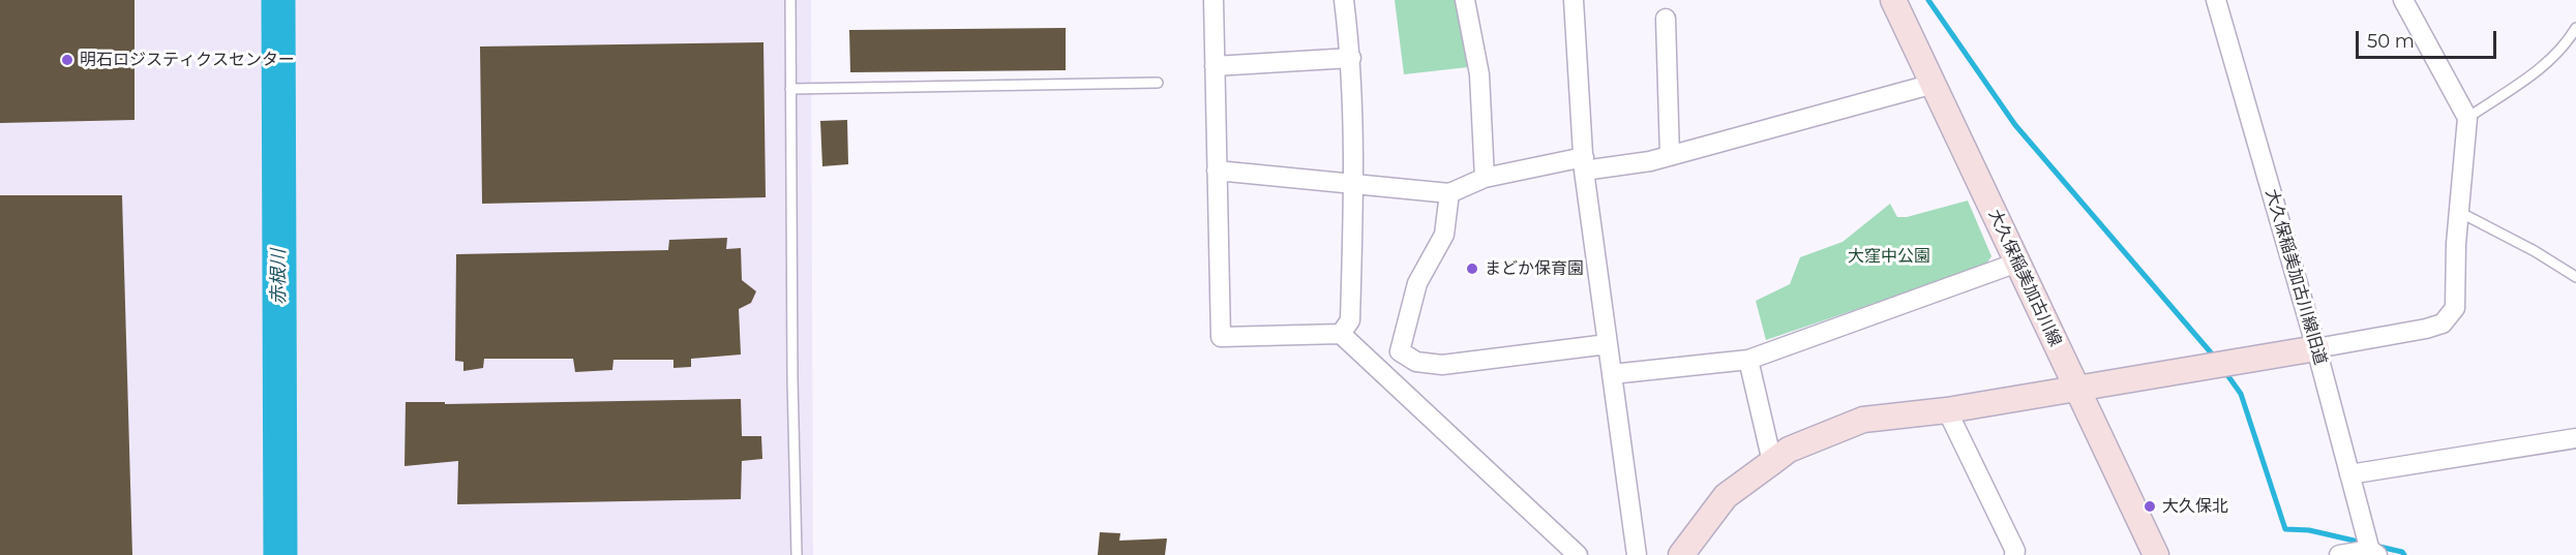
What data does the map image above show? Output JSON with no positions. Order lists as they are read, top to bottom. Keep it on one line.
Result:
{"streets":{"street":["大久保稲美加古川線旧道","大久保稲美加古川線"]},"water":["赤根川"],"parks":["大窪中公園"],"places":["明石ロジスティクスセンター","まどか保育園","大久保北"],"scale_bar":"50 m"}
